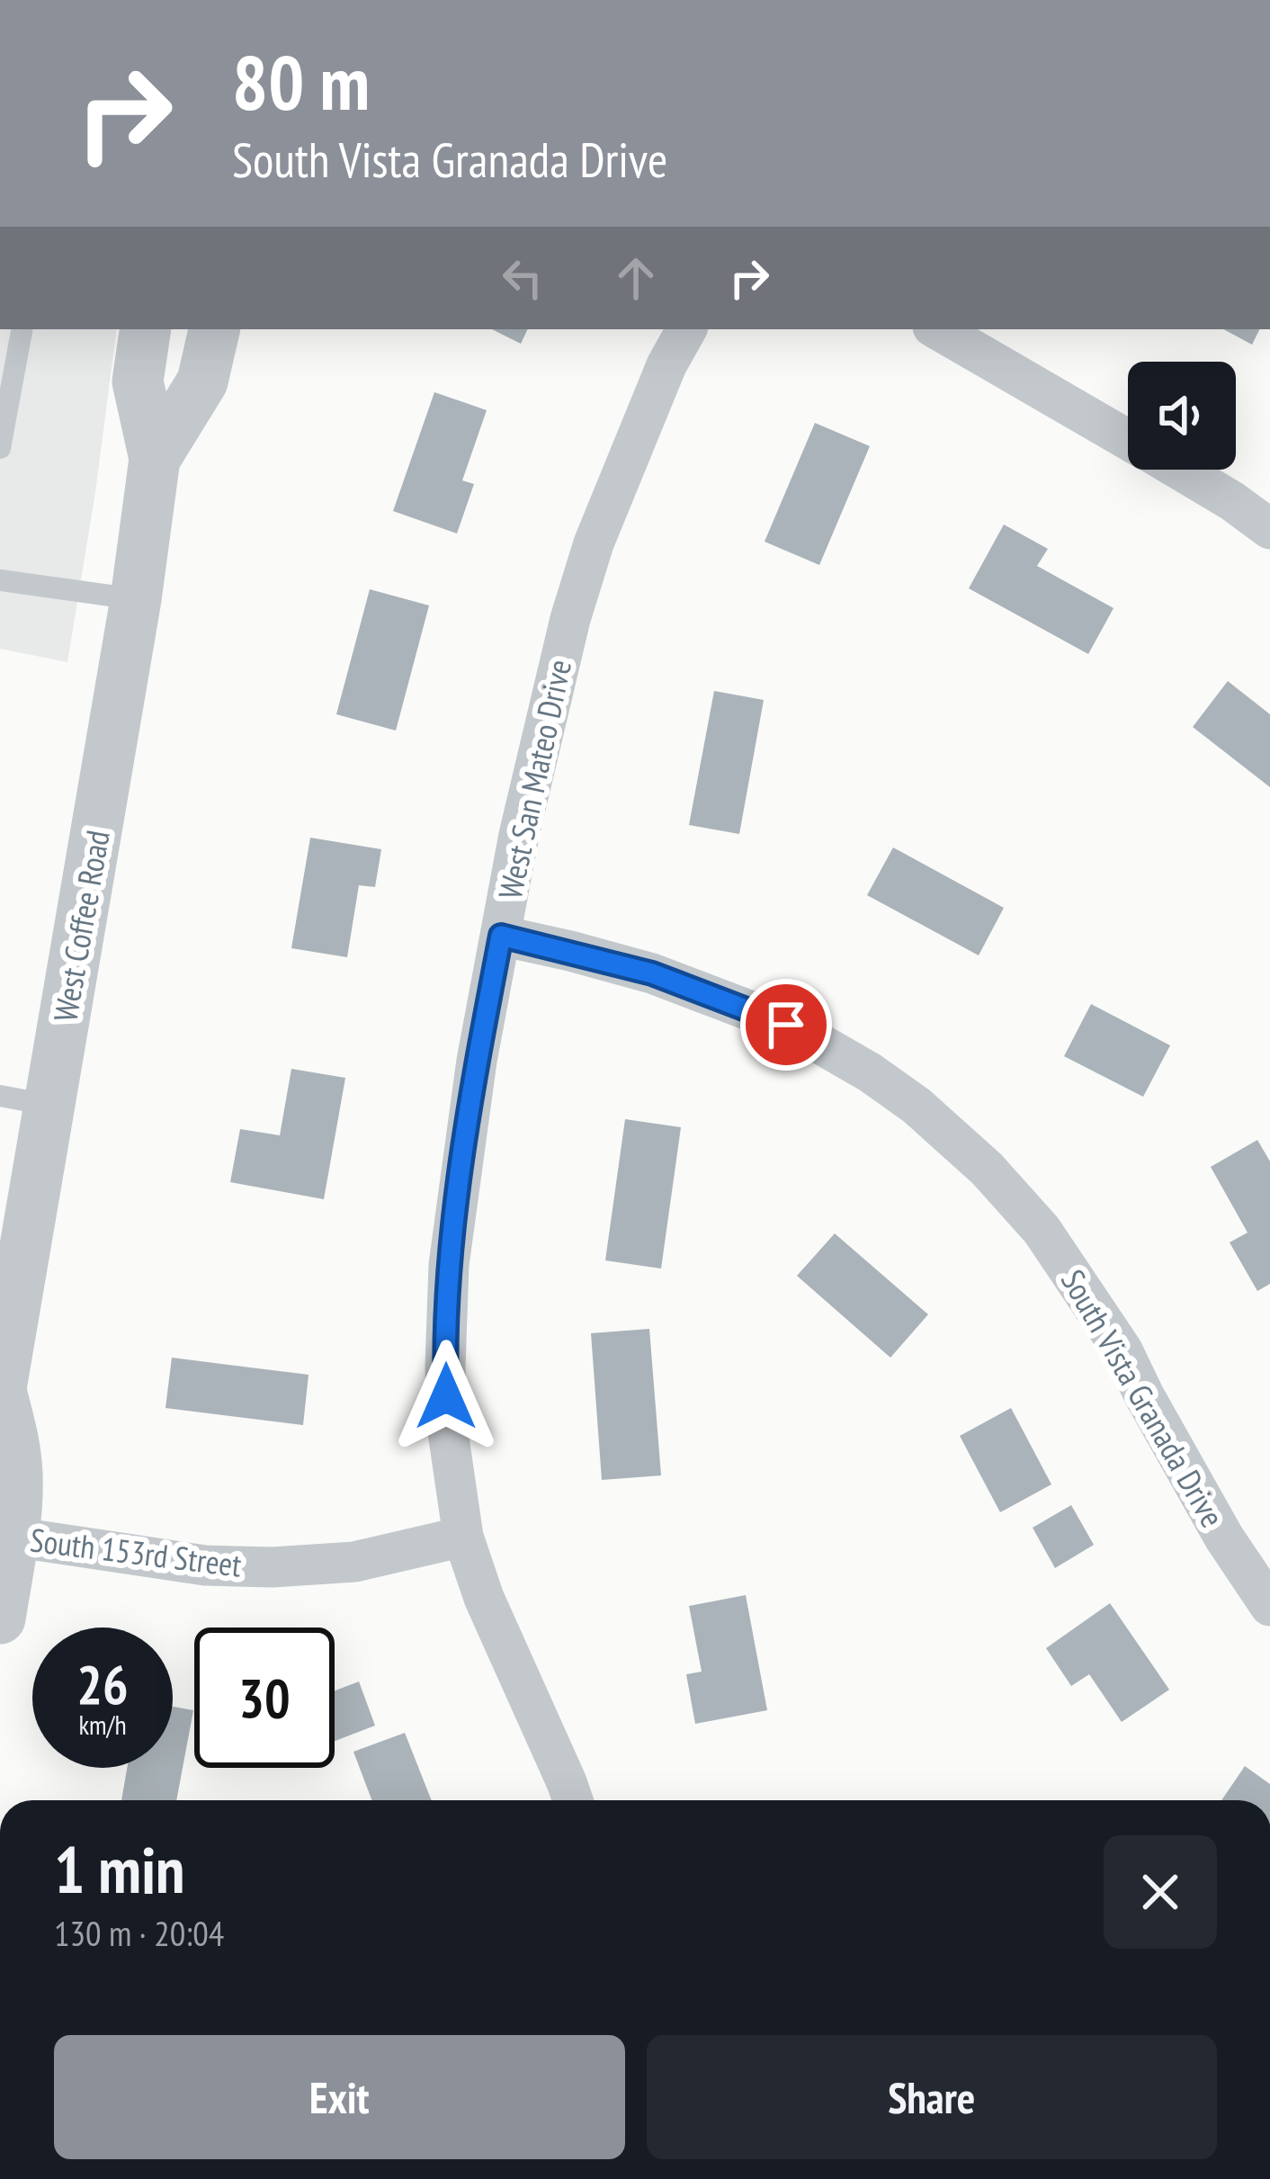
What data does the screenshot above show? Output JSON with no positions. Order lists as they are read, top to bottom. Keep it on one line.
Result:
{"streets":{"street":["West San Mateo Drive","West Coffee Road","South Vista Granada Drive","South 153rd Street"]},"crossings":[["West San Mateo Drive","South Vista Granada Drive"],["West San Mateo Drive","South 153rd Street"],["West Coffee Road","South 153rd Street"]],"page":{"turn":["80 m","South Vista Granada Drive"],"speed":"26 km/h","limit":"30","heading":["1 min","130 m · 20:04"],"buttons":["Exit","Share"]}}
